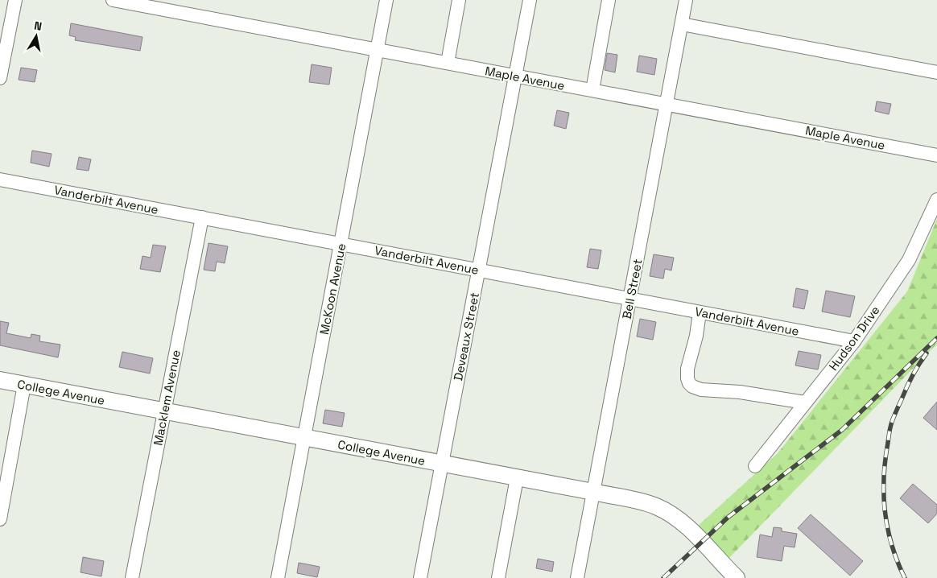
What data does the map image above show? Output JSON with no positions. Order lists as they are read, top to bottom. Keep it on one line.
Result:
{"streets":{"main road":["College Avenue"],"street":["Maple Avenue","Vanderbilt Avenue","McKoon Avenue","Bell Street","Deveaux Street","Hudson Drive","Macklem Avenue"]},"crossings":[["Maple Avenue","McKoon Avenue"],["Maple Avenue","Bell Street"],["Maple Avenue","Deveaux Street"],["Vanderbilt Avenue","McKoon Avenue"],["Vanderbilt Avenue","Bell Street"],["Vanderbilt Avenue","Deveaux Street"],["Vanderbilt Avenue","Hudson Drive"],["Vanderbilt Avenue","Macklem Avenue"],["McKoon Avenue","College Avenue"],["Bell Street","College Avenue"],["Deveaux Street","College Avenue"],["College Avenue","Macklem Avenue"]],"north":"top"}
